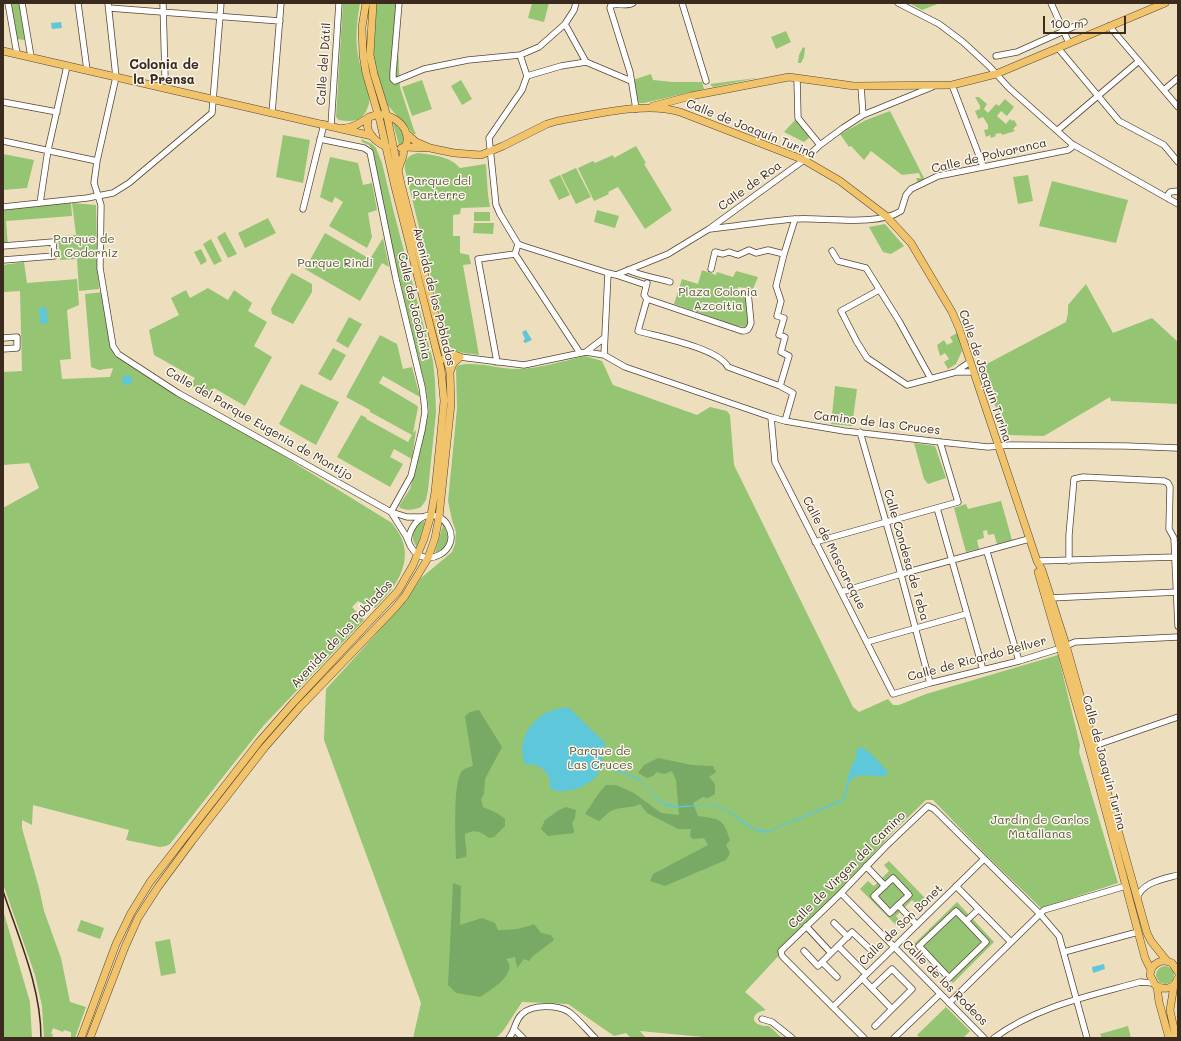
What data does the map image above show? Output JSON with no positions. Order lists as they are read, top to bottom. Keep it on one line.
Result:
{"streets":{"main road":["Calle de Joaquín Turina","Avenida de los Poblados"],"street":["Calle del Dátil","Calle de Polvoranca","Calle de Roa","Calle de Jacobinia","Camino de las Cruces","Calle del Parque Eugenia de Montijo","Calle de Mascaraque","Calle Condesa de Teba","Calle de Ricardo Bellver","Calle de Virgen del Camino","Calle de Son Bonet","Calle de los Rodeos"]},"crossings":[["Calle del Dátil","Calle de Jacobinia"],["Calle de Joaquín Turina","Calle de Polvoranca"],["Calle de Joaquín Turina","Calle de Roa"],["Calle de Joaquín Turina","Camino de las Cruces"],["Calle de Joaquín Turina","Calle de Ricardo Bellver"],["Calle de Polvoranca","Calle de Roa"],["Avenida de los Poblados","Calle del Parque Eugenia de Montijo"],["Calle de Jacobinia","Calle del Parque Eugenia de Montijo"],["Camino de las Cruces","Calle de Mascaraque"],["Camino de las Cruces","Calle Condesa de Teba"],["Calle de Mascaraque","Calle de Ricardo Bellver"],["Calle Condesa de Teba","Calle de Ricardo Bellver"],["Calle de Virgen del Camino","Calle de Son Bonet"],["Calle de Virgen del Camino","Calle de los Rodeos"],["Calle de Son Bonet","Calle de los Rodeos"]],"districts":["Colonia de la Prensa"],"parks":["Parque del Parterre","Parque de la Codorniz","Parque Rindi","Plaza Colonia Azcoitia","Parque de Las Cruces","Jardín de Carlos Matallanas"],"scale_bar":"100 m"}
